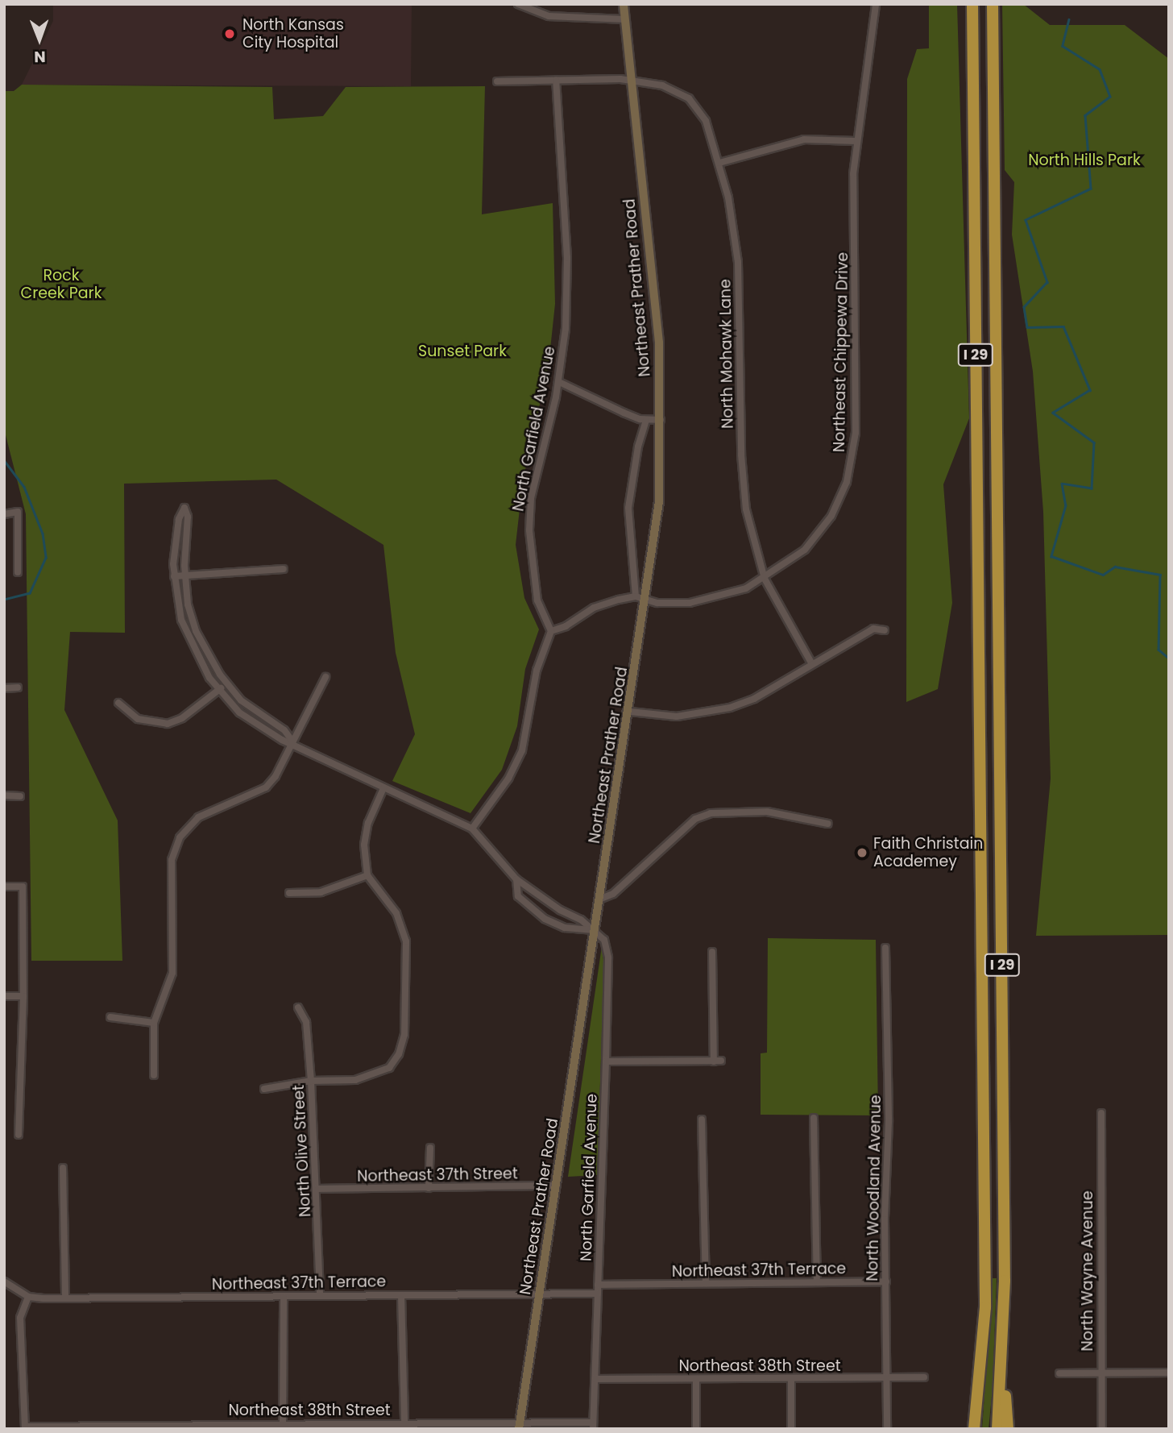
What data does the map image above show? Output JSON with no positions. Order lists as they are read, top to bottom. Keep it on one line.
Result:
{"streets":{"highway":["I 29"],"main road":["Northeast Prather Road"],"street":["Northeast Chippewa Drive","North Mohawk Lane","North Garfield Avenue","North Olive Street","Northeast 37th Street","North Woodland Avenue","Northeast 37th Terrace","North Wayne Avenue","Northeast 38th Street"]},"crossings":[["Northeast Prather Road","Northeast Chippewa Drive"],["Northeast Prather Road","North Mohawk Lane"],["Northeast Prather Road","North Garfield Avenue"],["Northeast Prather Road","Northeast 37th Street"],["Northeast Prather Road","Northeast 37th Terrace"],["Northeast Prather Road","Northeast 38th Street"],["Northeast Chippewa Drive","North Mohawk Lane"],["North Mohawk Lane","North Garfield Avenue"],["North Garfield Avenue","Northeast 37th Terrace"],["North Garfield Avenue","Northeast 38th Street"],["North Olive Street","Northeast 37th Street"],["North Olive Street","Northeast 37th Terrace"],["North Woodland Avenue","Northeast 37th Terrace"],["North Woodland Avenue","Northeast 38th Street"]],"parks":["North Hills Park","Rock Creek Park","Sunset Park"],"places":["North Kansas City Hospital","Faith Christain Academey"],"north":"bottom"}
